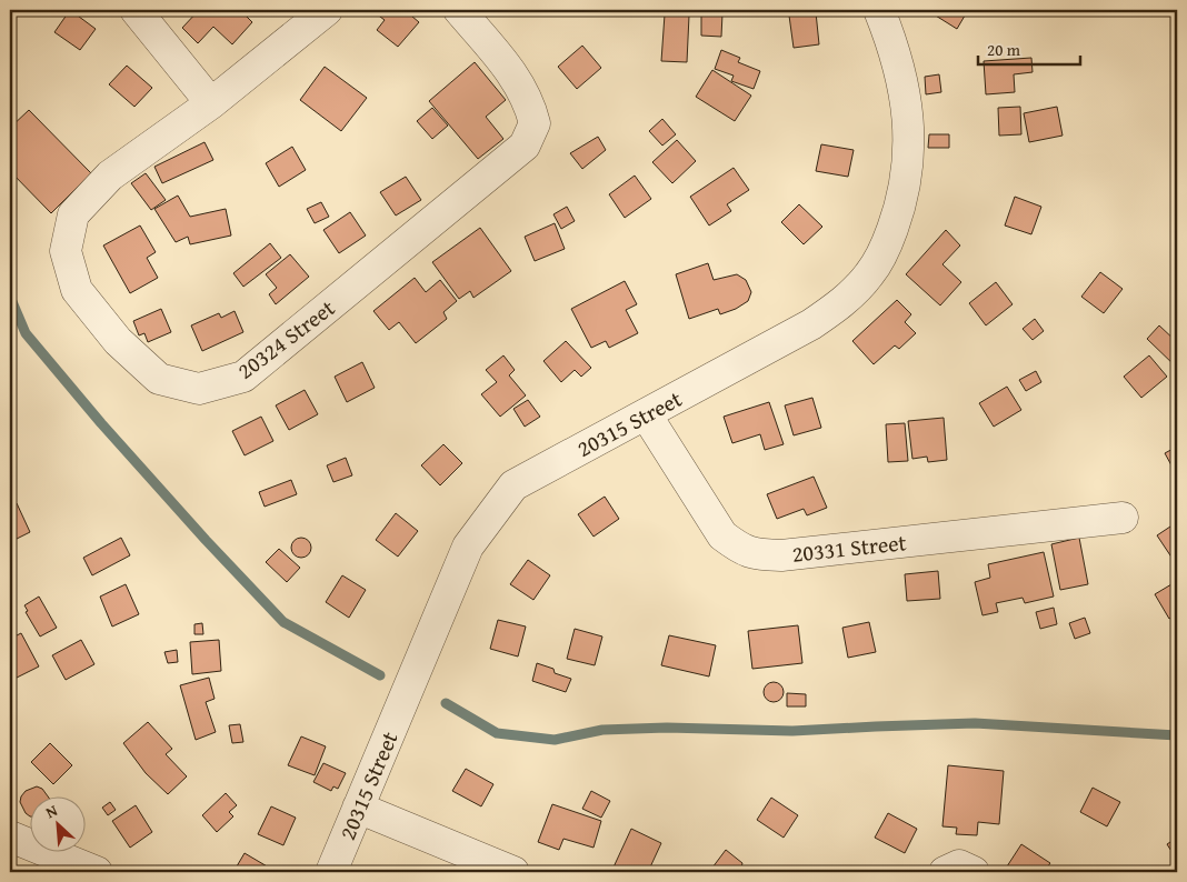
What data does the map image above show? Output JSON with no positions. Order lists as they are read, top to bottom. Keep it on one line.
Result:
{"streets":{"street":["20324 Street","20315 Street","20331 Street"]},"crossings":[["20315 Street","20331 Street"]],"scale_bar":"20 m","north":"top left"}
